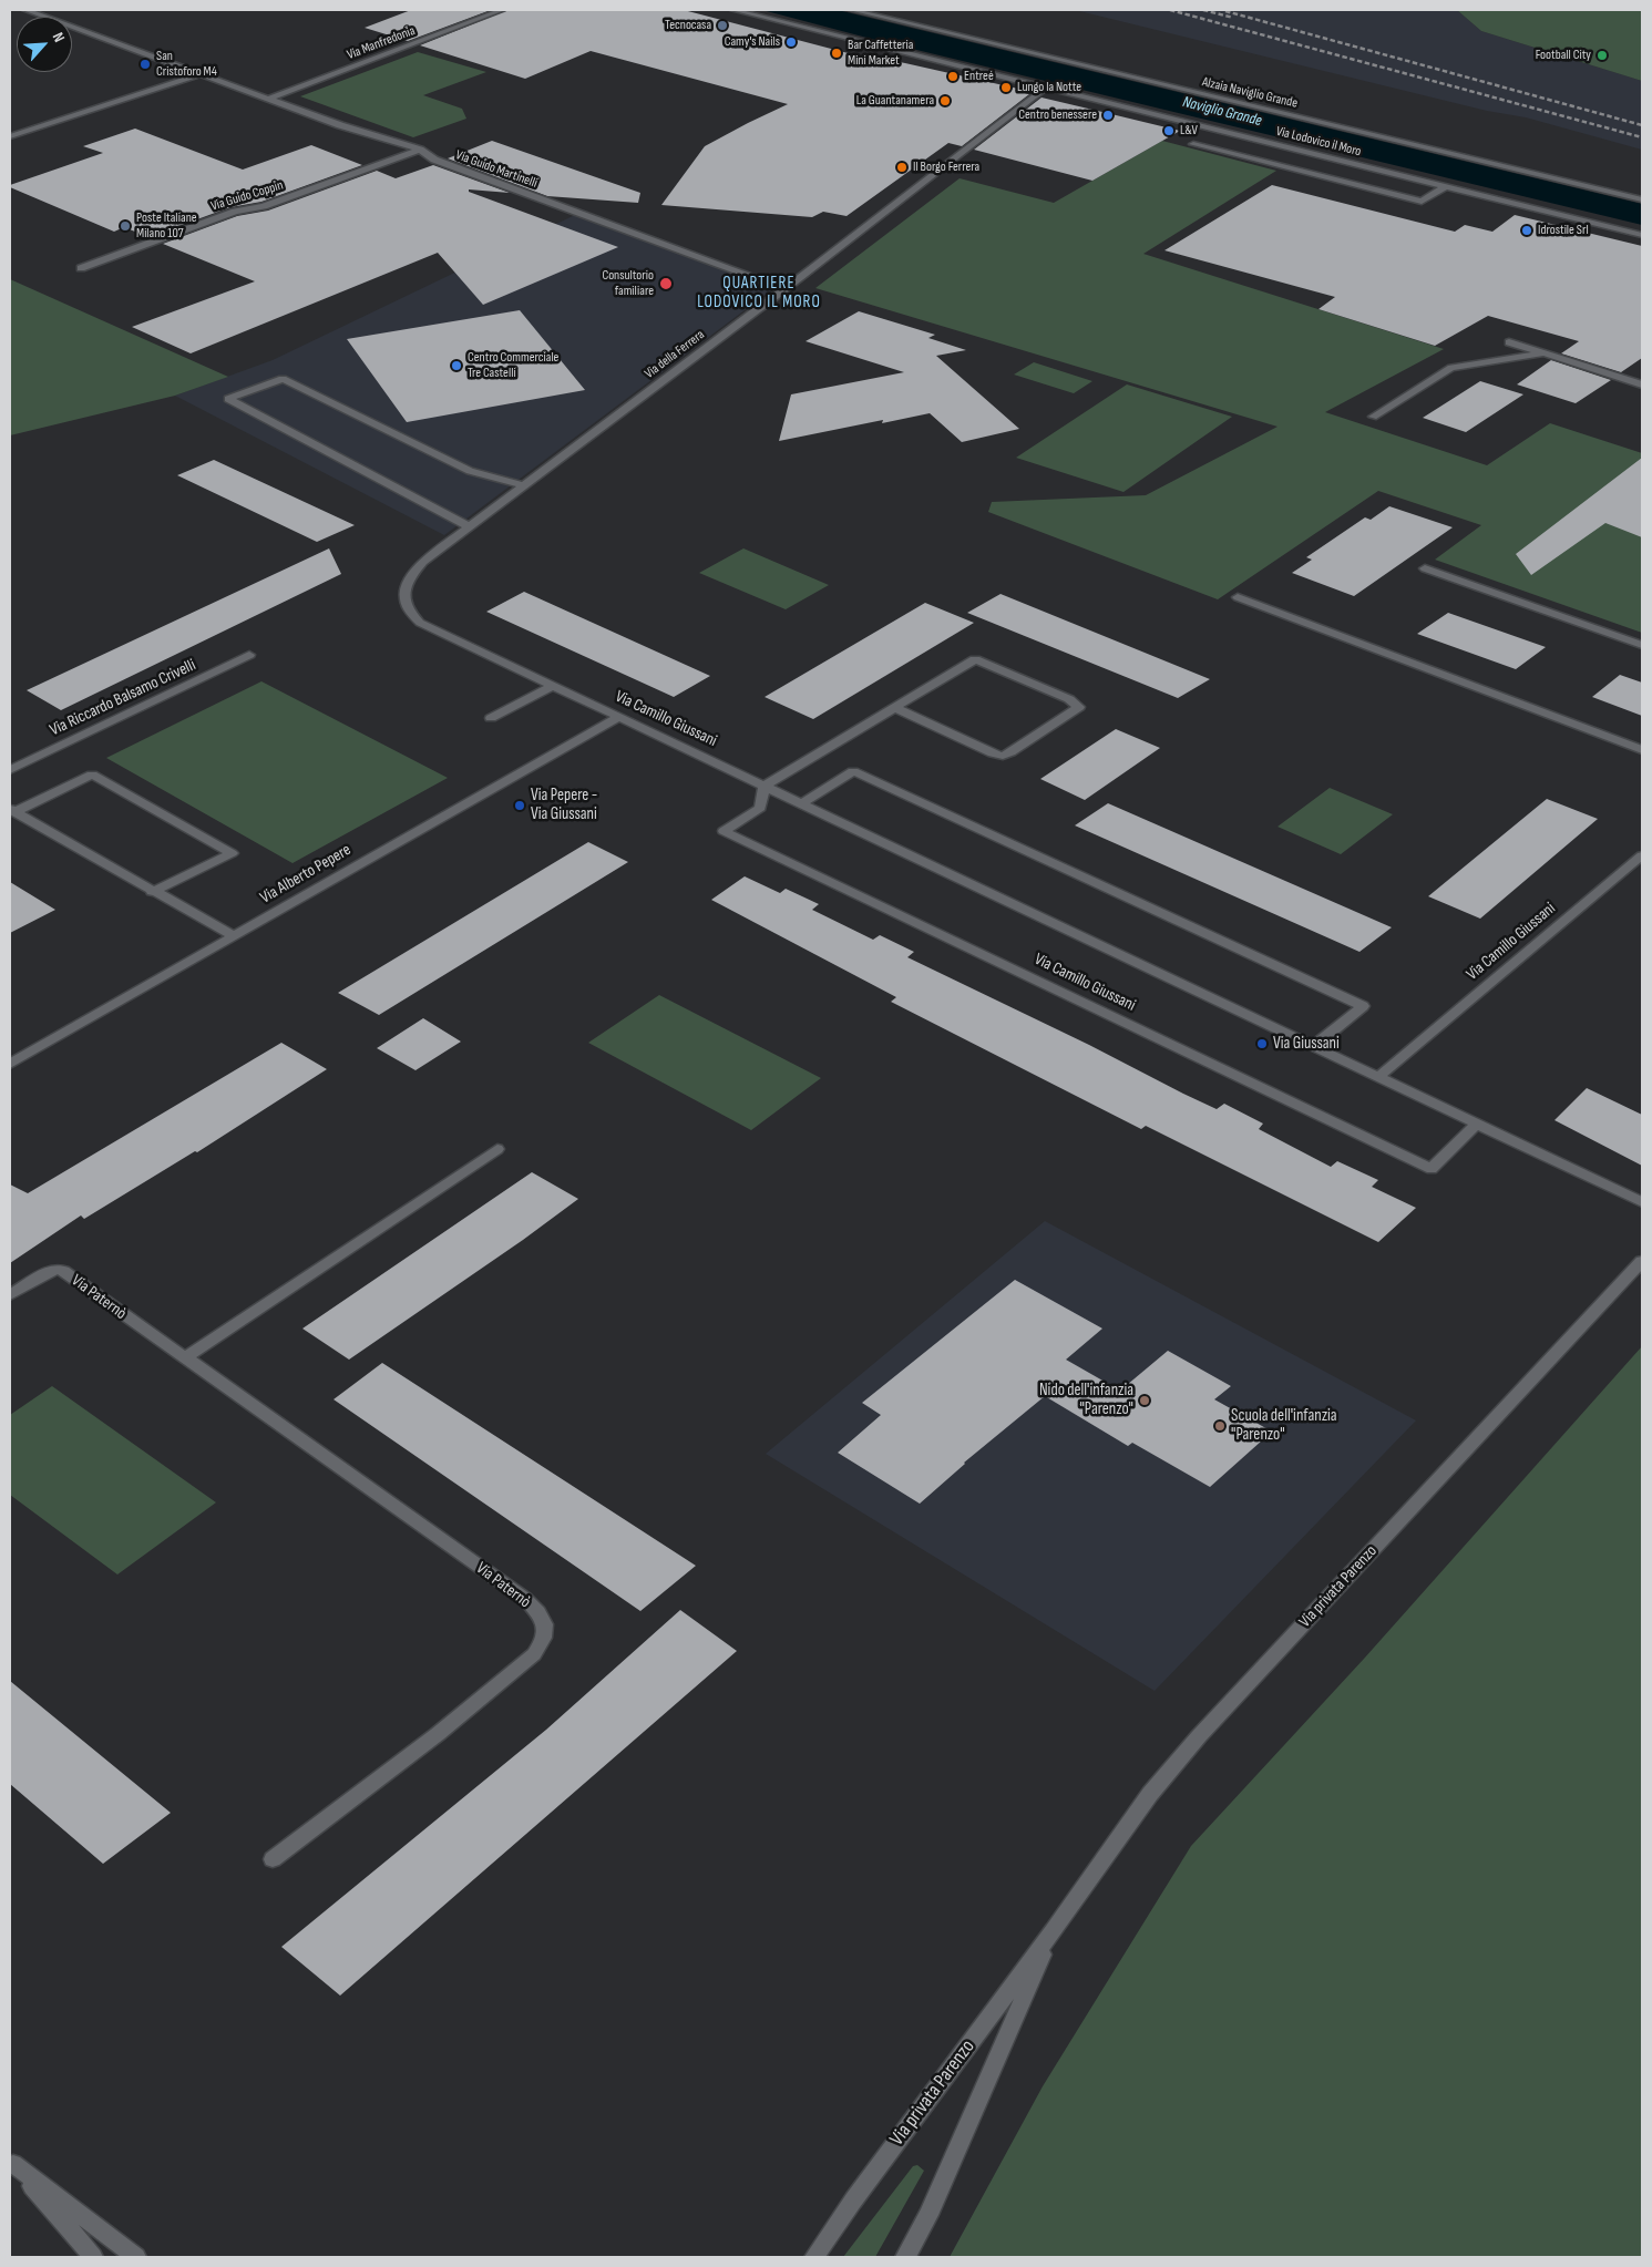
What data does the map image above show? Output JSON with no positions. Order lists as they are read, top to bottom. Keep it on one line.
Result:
{"streets":{"street":["Via Manfredonia","Alzaia Naviglio Grande","Via Lodovico il Moro","Via Guido Martinelli","Via Guido Coppin","Via della Ferrera","Via Riccardo Balsamo Crivelli","Via Camillo Giussani","Via Alberto Pepere","Via Paternò","Via privata Parenzo"]},"crossings":[["Via Manfredonia","Via Guido Martinelli"],["Via Lodovico il Moro","Via della Ferrera"],["Via Guido Martinelli","Via Guido Coppin"],["Via Guido Martinelli","Via della Ferrera"],["Via della Ferrera","Via Camillo Giussani"],["Via Camillo Giussani","Via Alberto Pepere"]],"districts":["QUARTIERE LODOVICO IL MORO"],"water":["Naviglio Grande"],"places":["Tecnocasa","Camy's Nails","Bar Caffetteria Mini Market","Football City","San Cristoforo M4","Entreé","Lungo la Notte","La Guantanamera","Centro benessere","L&V","Il Borgo Ferrera","Poste Italiane Milano 107","Idrostile Srl","Consultorio familiare","Centro Commerciale Tre Castelli","Via Pepere - Via Giussani","Via Giussani","Nido dell'infanzia \"Parenzo\"","Scuola dell'infanzia \"Parenzo\""],"north":"top right"}
